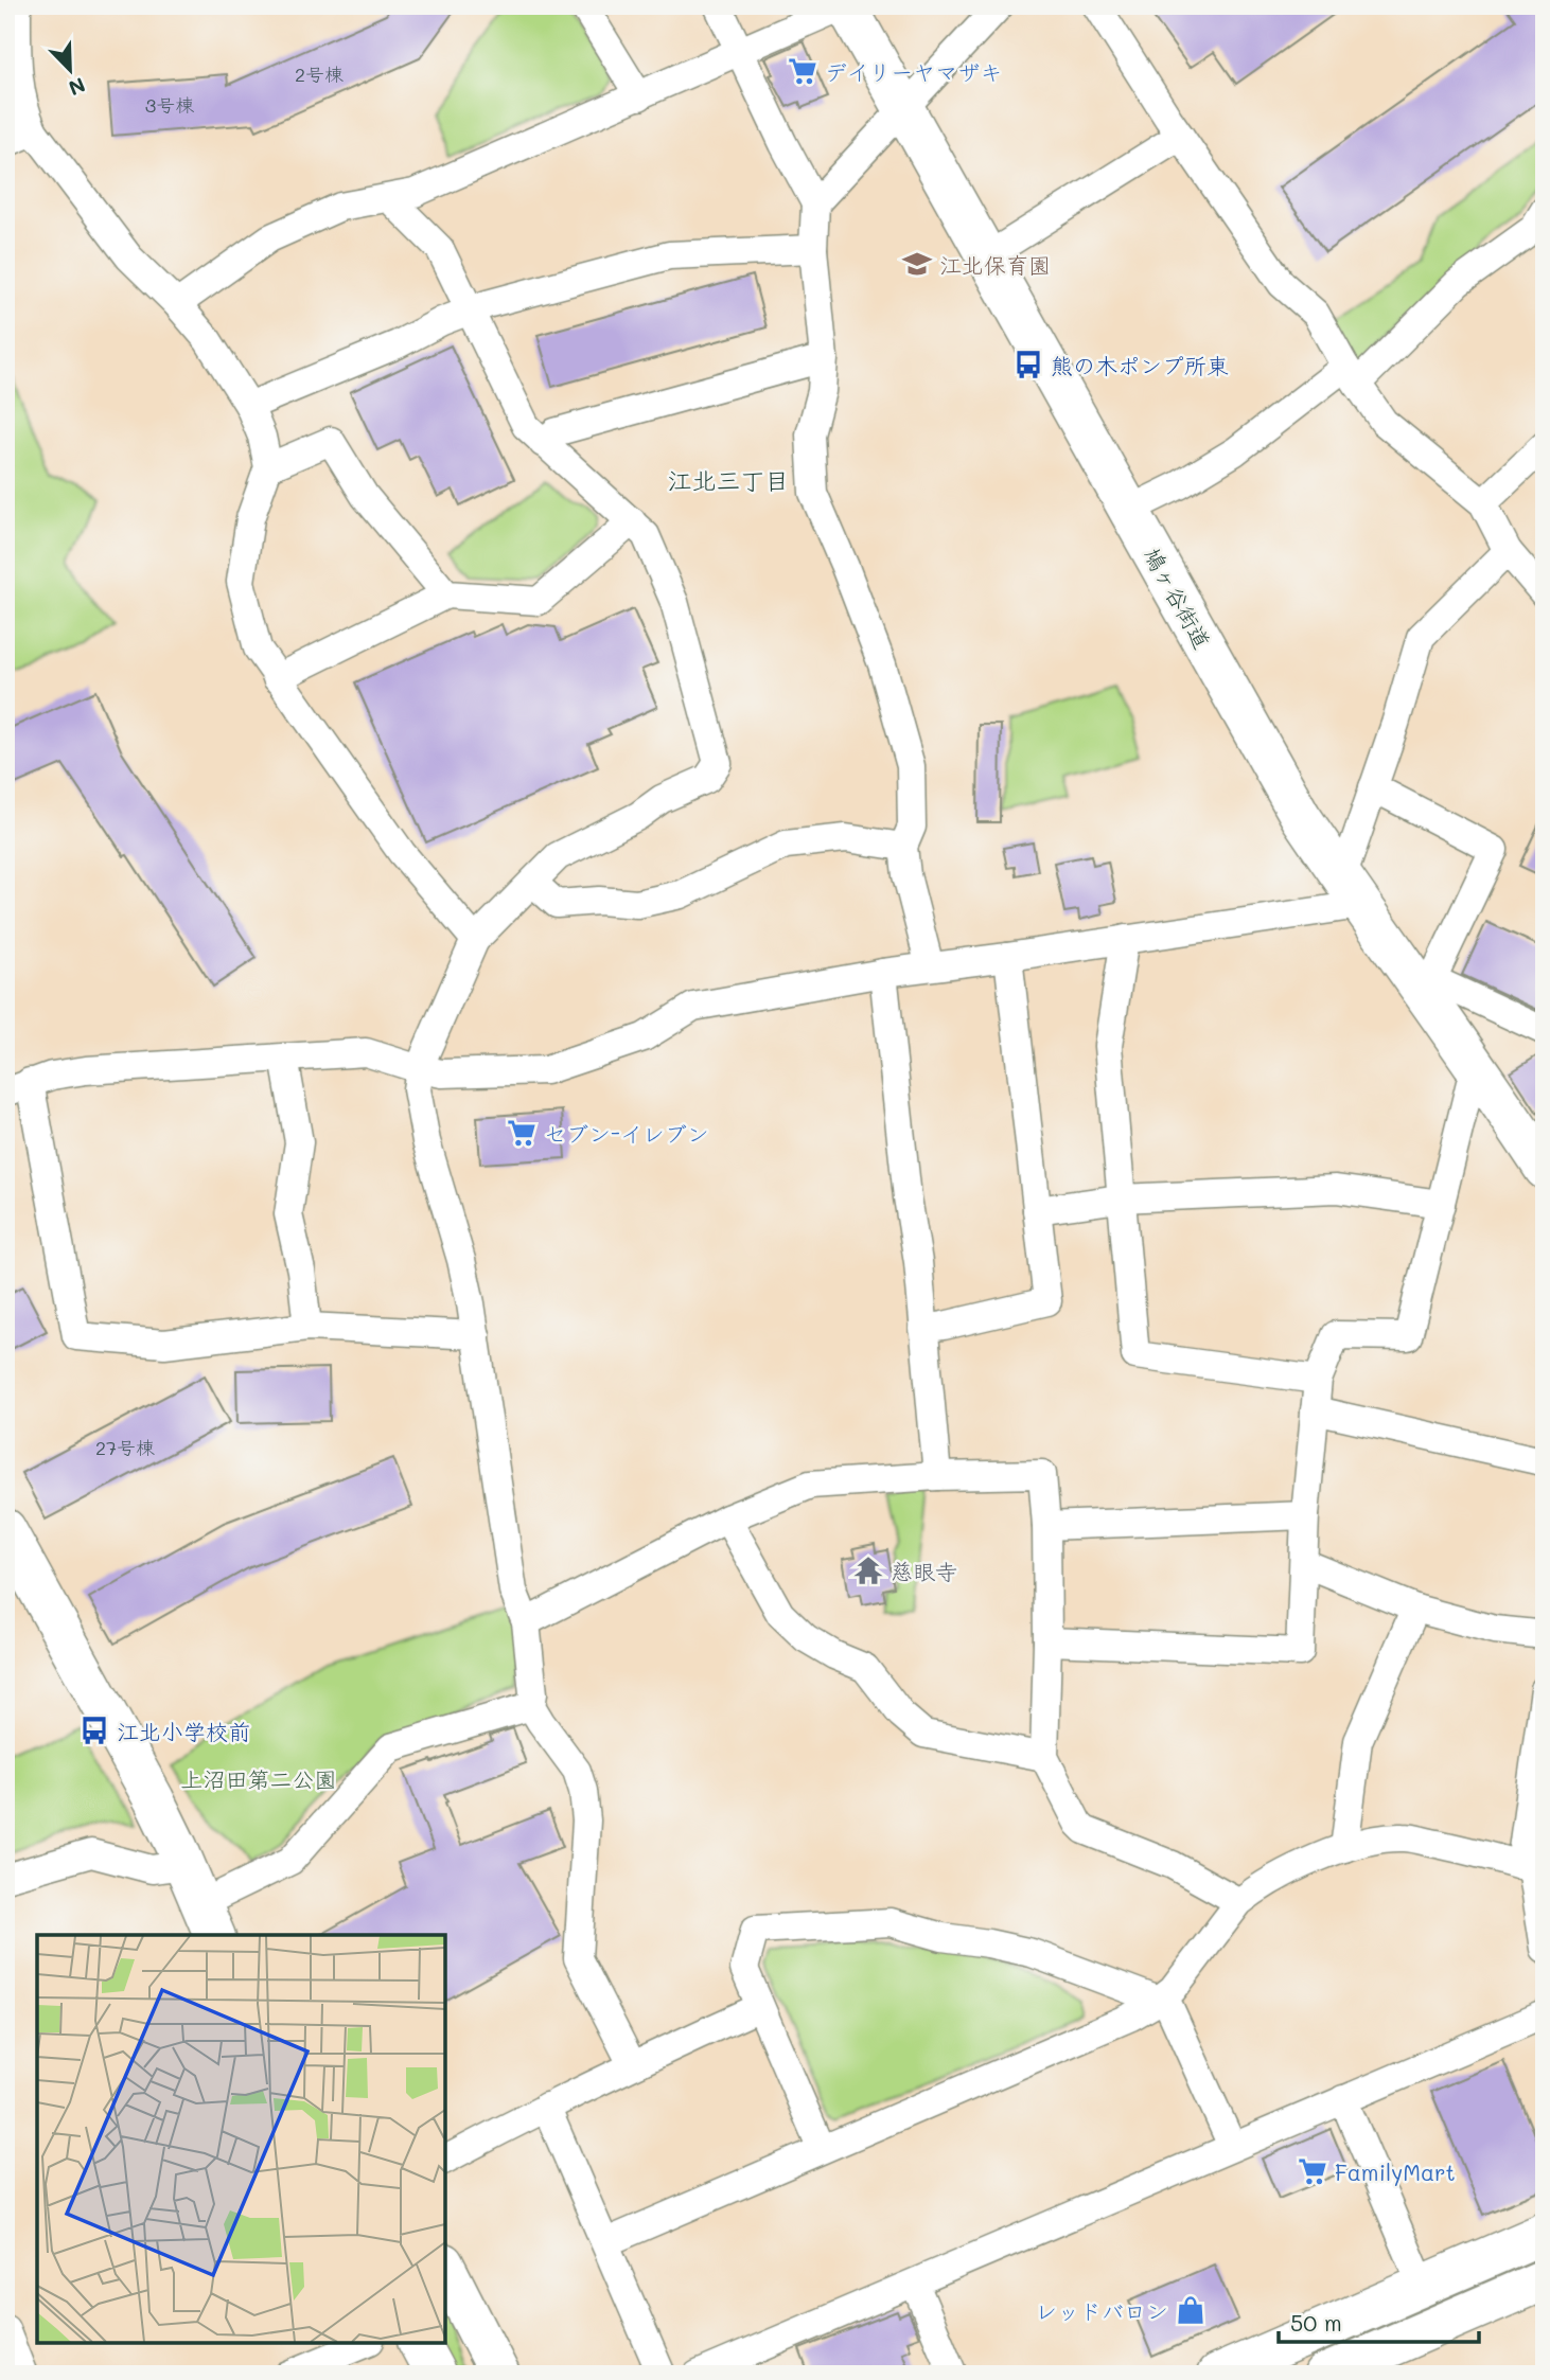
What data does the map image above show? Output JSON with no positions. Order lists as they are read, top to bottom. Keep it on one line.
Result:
{"streets":{"main road":["鳩ヶ谷街道"]},"districts":["江北三丁目"],"parks":["上沼田第二公園"],"places":{"supermarket":["デイリーヤマザキ","セブン-イレブン","FamilyMart"],"school or university":["江北保育園"],"bus stop":["熊の木ポンプ所東","江北小学校前"],"temple":["慈眼寺"],"shop":["レッドバロン"]},"house_numbers":["2号棟","3号棟","27号棟"],"scale_bar":"50 m","north":"bottom right"}
